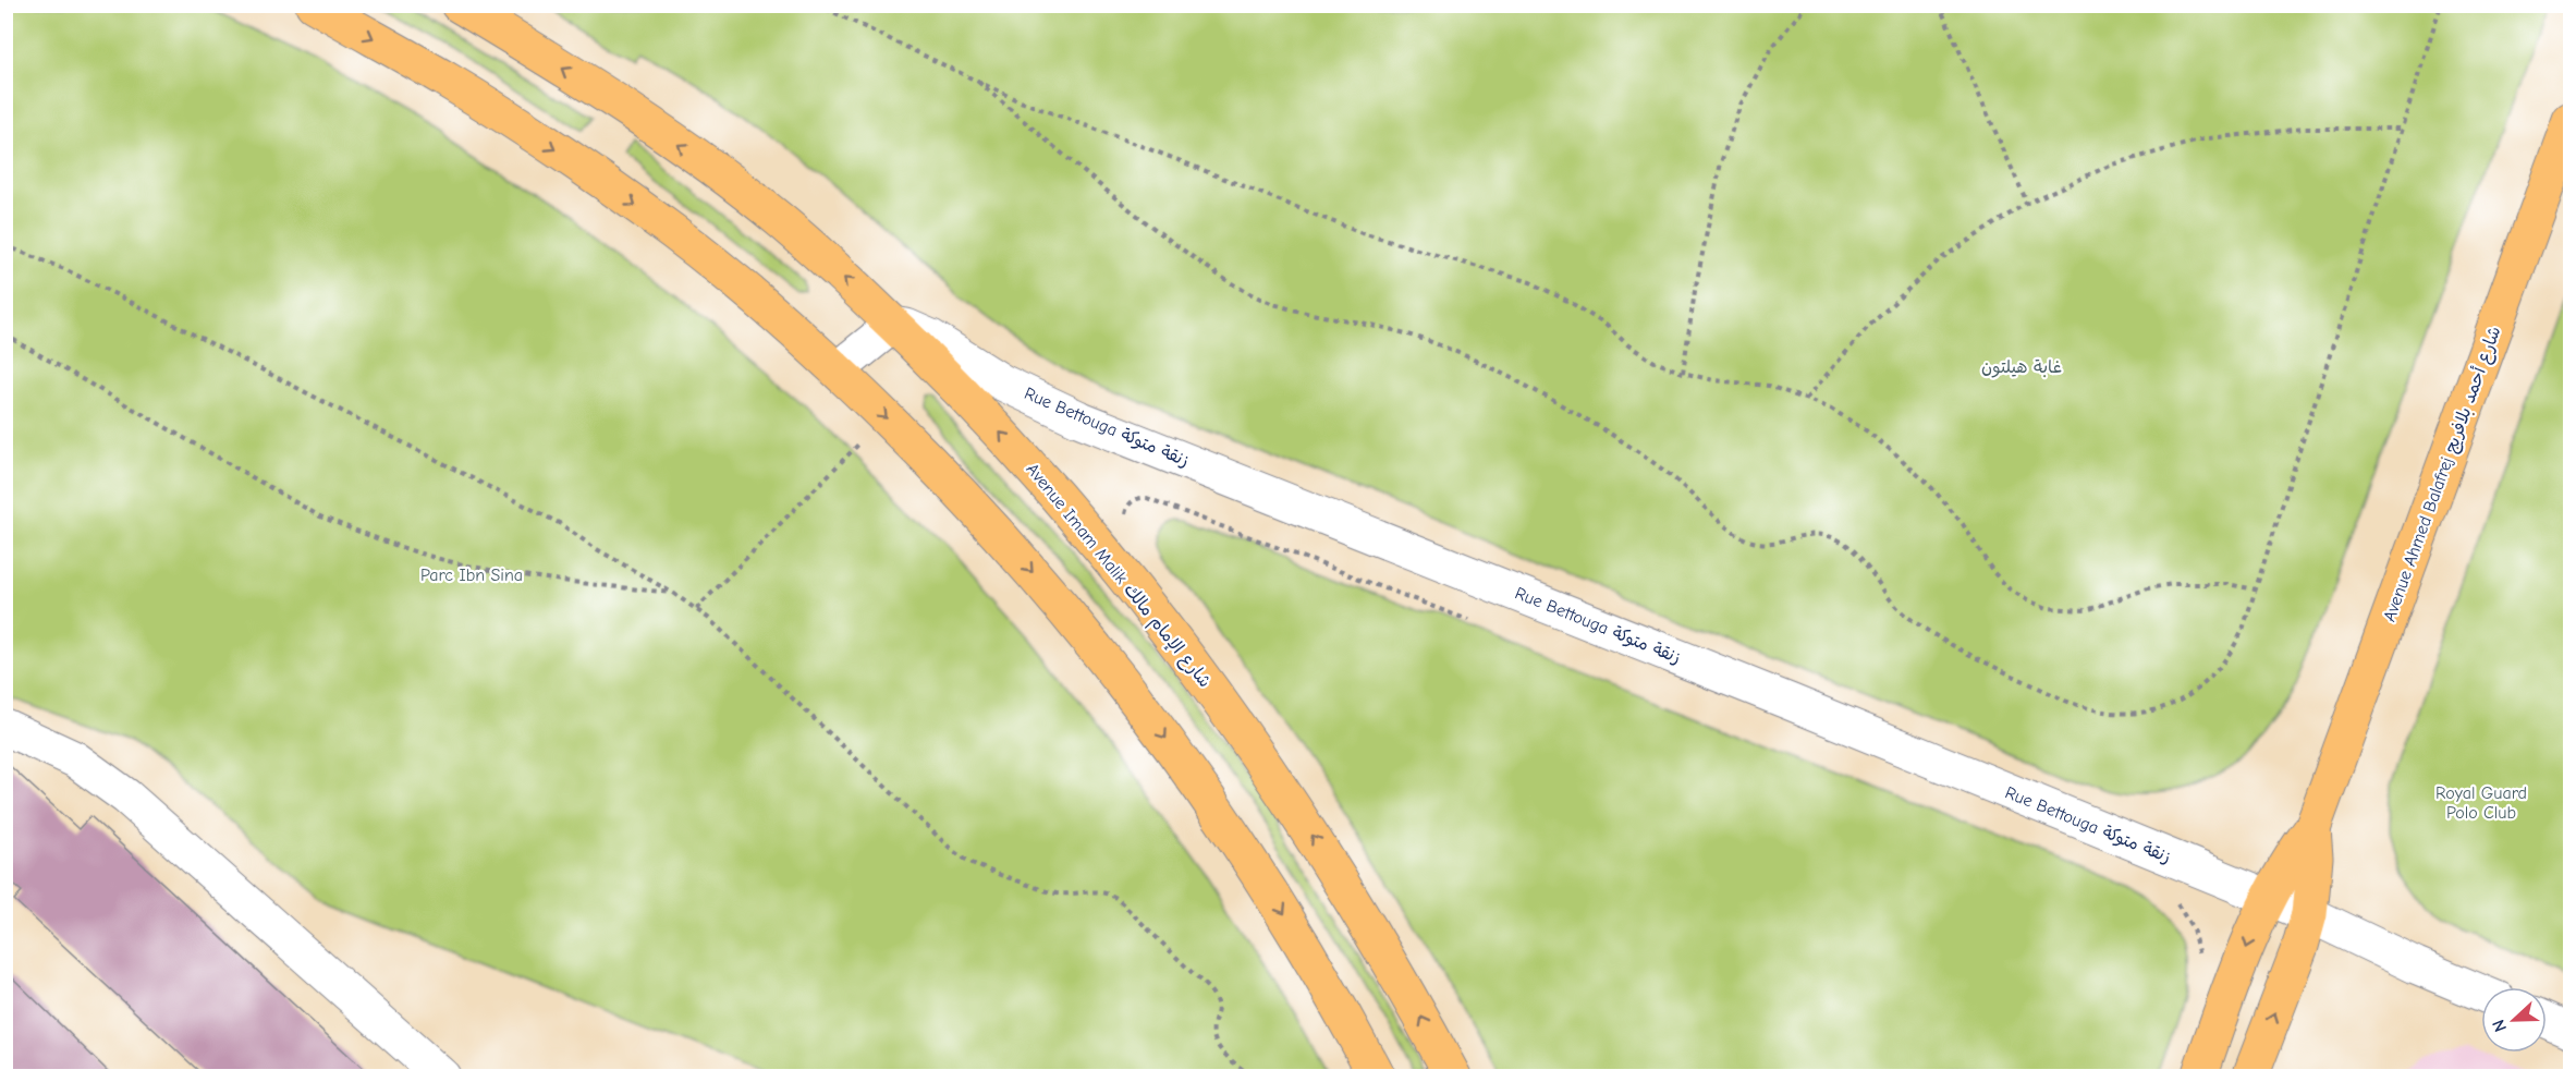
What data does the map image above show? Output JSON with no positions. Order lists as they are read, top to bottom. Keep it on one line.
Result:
{"streets":{"main road":["Avenue Ahmed Balafrej شارع أحمد بلافريج","Avenue Imam Malik شارع الإمام مالك"],"street":["Rue Bettouga زنقة متوكة"]},"crossings":[["Rue Bettouga زنقة متوكة","Avenue Ahmed Balafrej شارع أحمد بلافريج"],["Rue Bettouga زنقة متوكة","Avenue Imam Malik شارع الإمام مالك"]],"parks":["غابة هيلتون","Parc Ibn Sina","Royal Guard Polo Club"],"north":"left"}
